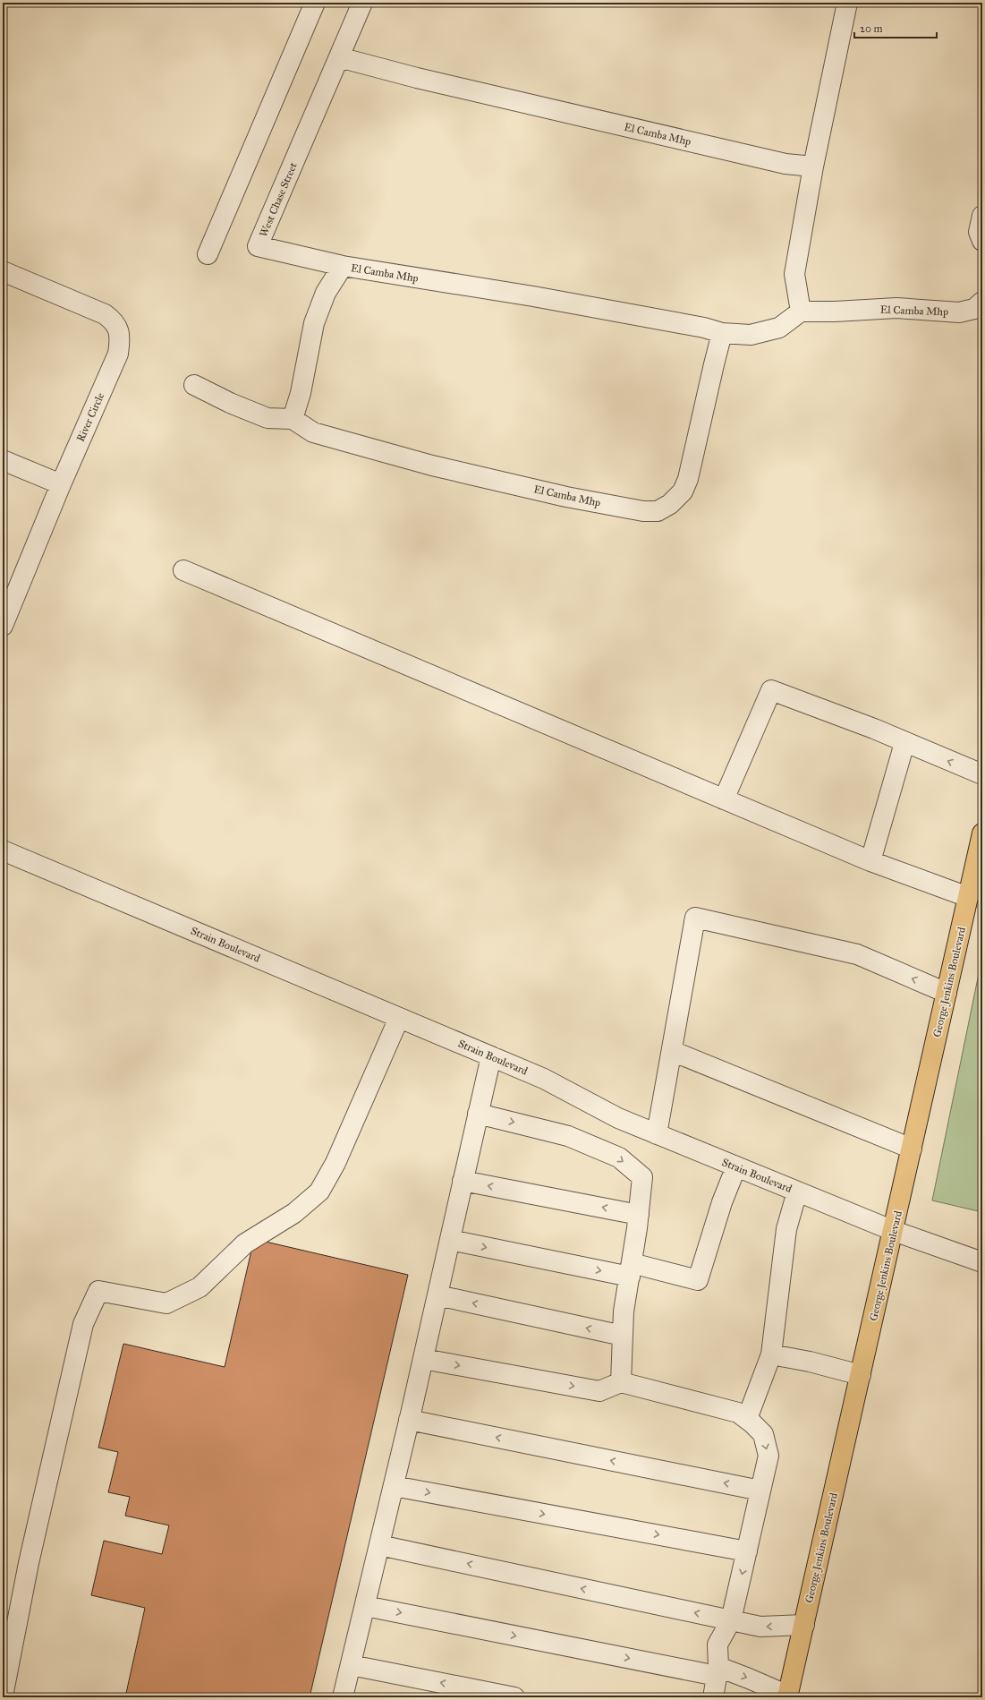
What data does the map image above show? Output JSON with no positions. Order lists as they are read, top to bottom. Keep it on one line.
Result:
{"streets":{"main road":["George Jenkins Boulevard"],"street":["El Camba Mhp","West Chase Street","River Circle","Strain Boulevard"]},"crossings":[["El Camba Mhp","West Chase Street"],["Strain Boulevard","George Jenkins Boulevard"]],"scale_bar":"20 m"}
